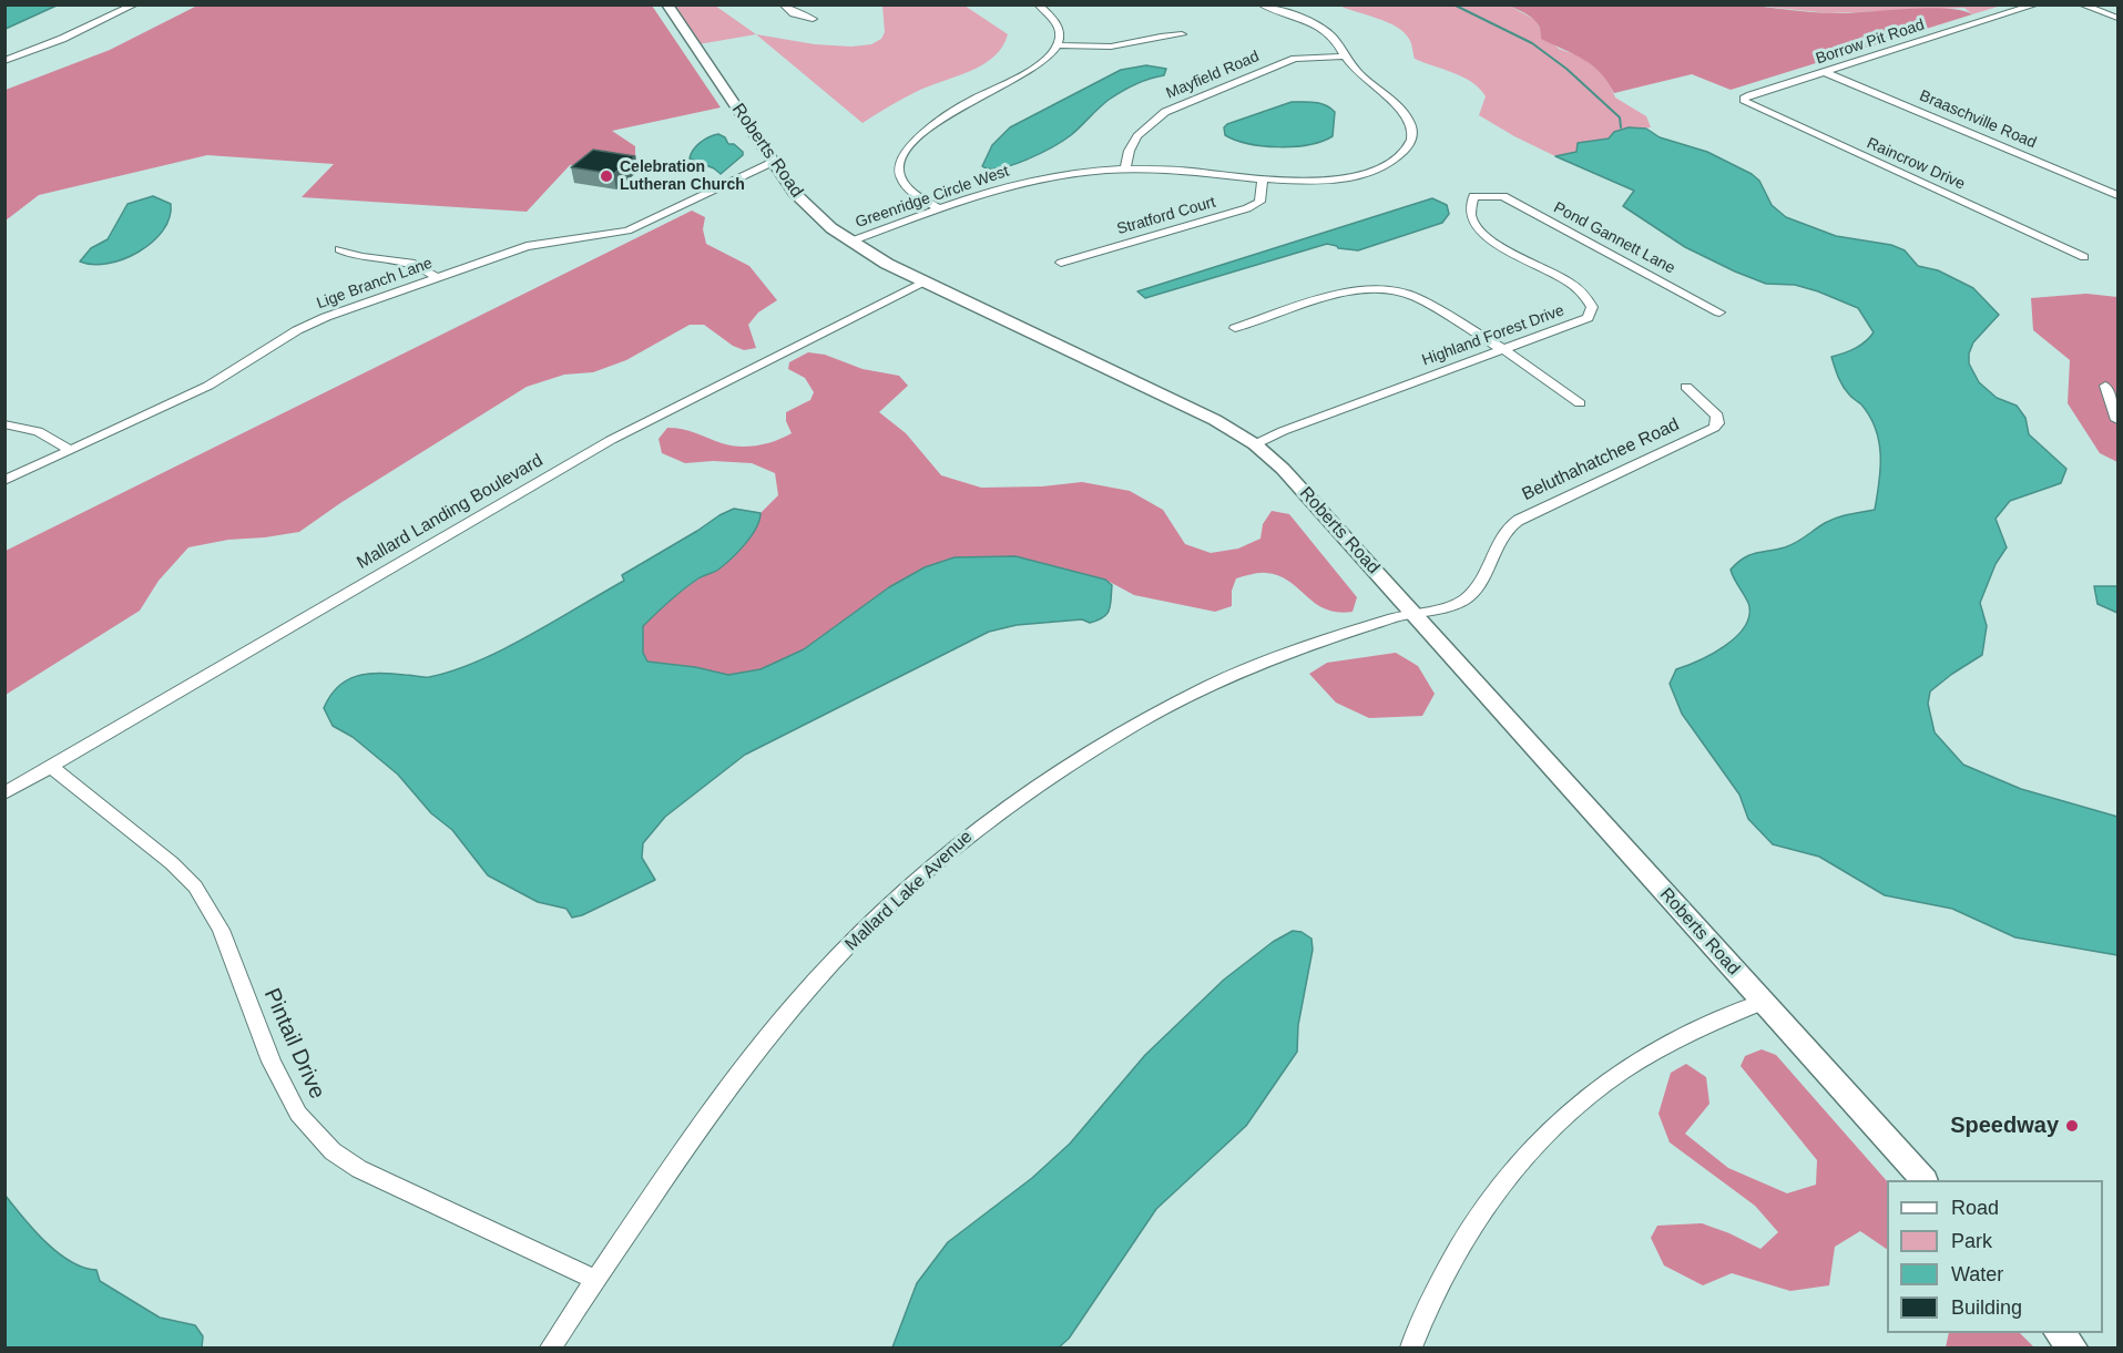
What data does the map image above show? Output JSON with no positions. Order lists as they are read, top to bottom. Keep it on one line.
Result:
{"streets":{"main road":["Roberts Road"],"street":["Borrow Pit Road","Mayfield Road","Braaschville Road","Raincrow Drive","Greenridge Circle West","Stratford Court","Pond Gannett Lane","Lige Branch Lane","Highland Forest Drive","Beluthahatchee Road","Mallard Landing Boulevard","Mallard Lake Avenue","Pintail Drive"]},"crossings":[["Borrow Pit Road","Braaschville Road"],["Borrow Pit Road","Raincrow Drive"],["Mayfield Road","Greenridge Circle West"],["Roberts Road","Greenridge Circle West"],["Roberts Road","Lige Branch Lane"],["Roberts Road","Highland Forest Drive"],["Roberts Road","Beluthahatchee Road"],["Roberts Road","Mallard Landing Boulevard"],["Roberts Road","Mallard Lake Avenue"],["Greenridge Circle West","Stratford Court"],["Pond Gannett Lane","Highland Forest Drive"],["Beluthahatchee Road","Mallard Lake Avenue"],["Mallard Landing Boulevard","Pintail Drive"],["Mallard Lake Avenue","Pintail Drive"]],"places":["Celebration Lutheran Church","Speedway"],"legend":["Road","Park","Water","Building"]}
